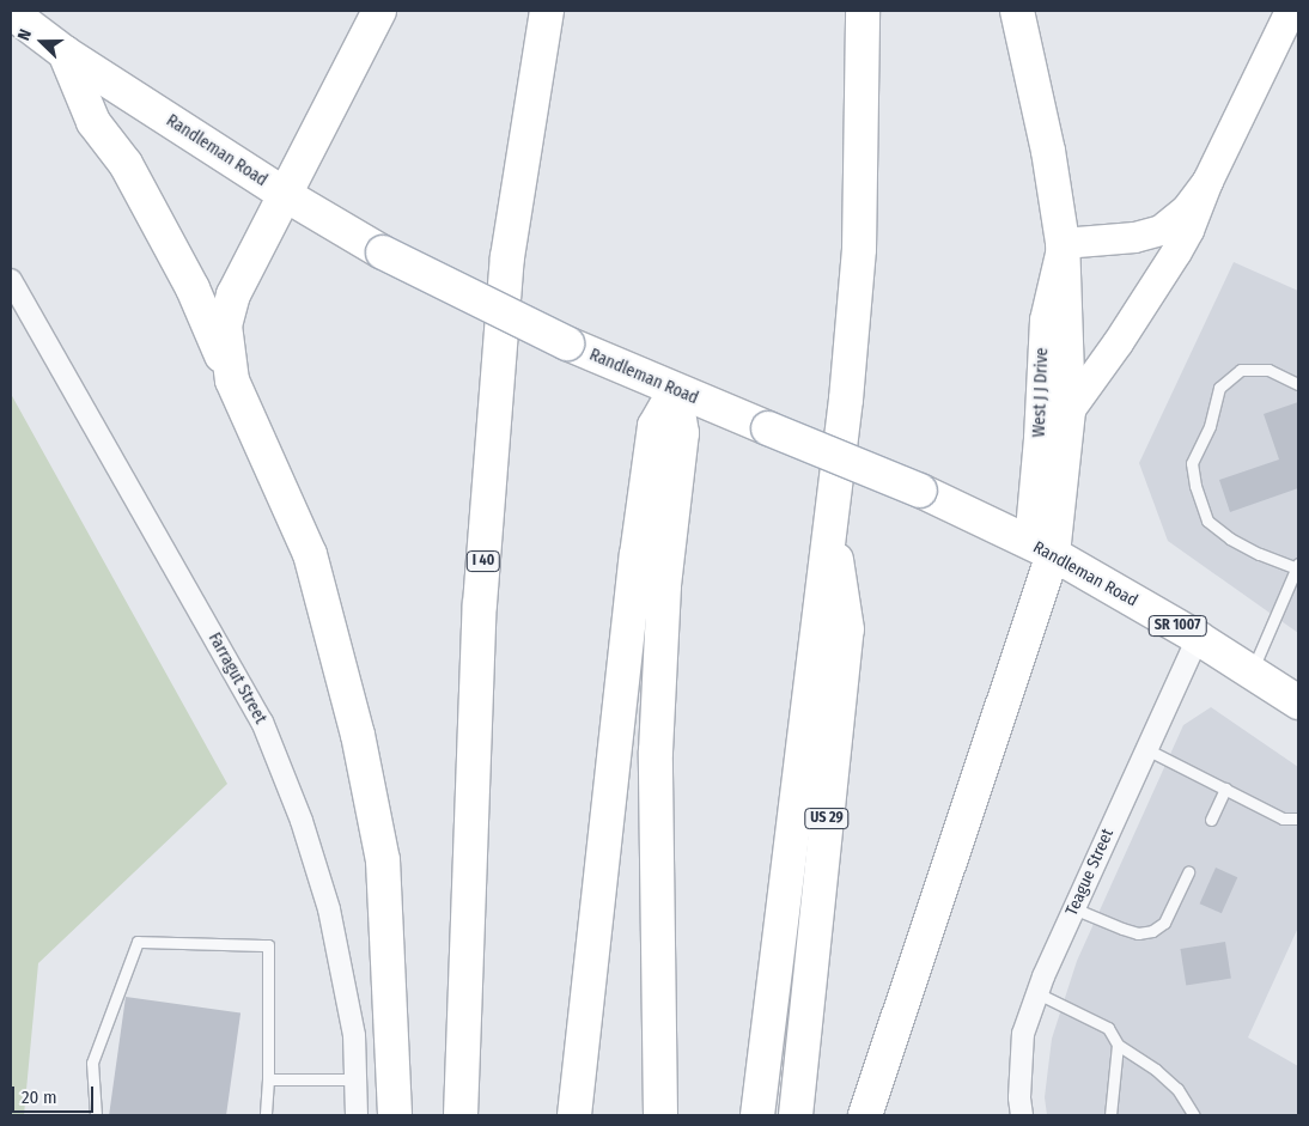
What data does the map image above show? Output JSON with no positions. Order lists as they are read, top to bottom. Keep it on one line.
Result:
{"streets":{"main road":["Randleman Road","West J J Drive","I 40","SR 1007","US 29"],"street":["Farragut Street","Teague Street"]},"crossings":[["Randleman Road","West J J Drive"],["Randleman Road","Teague Street"]],"scale_bar":"20 m","north":"left"}
